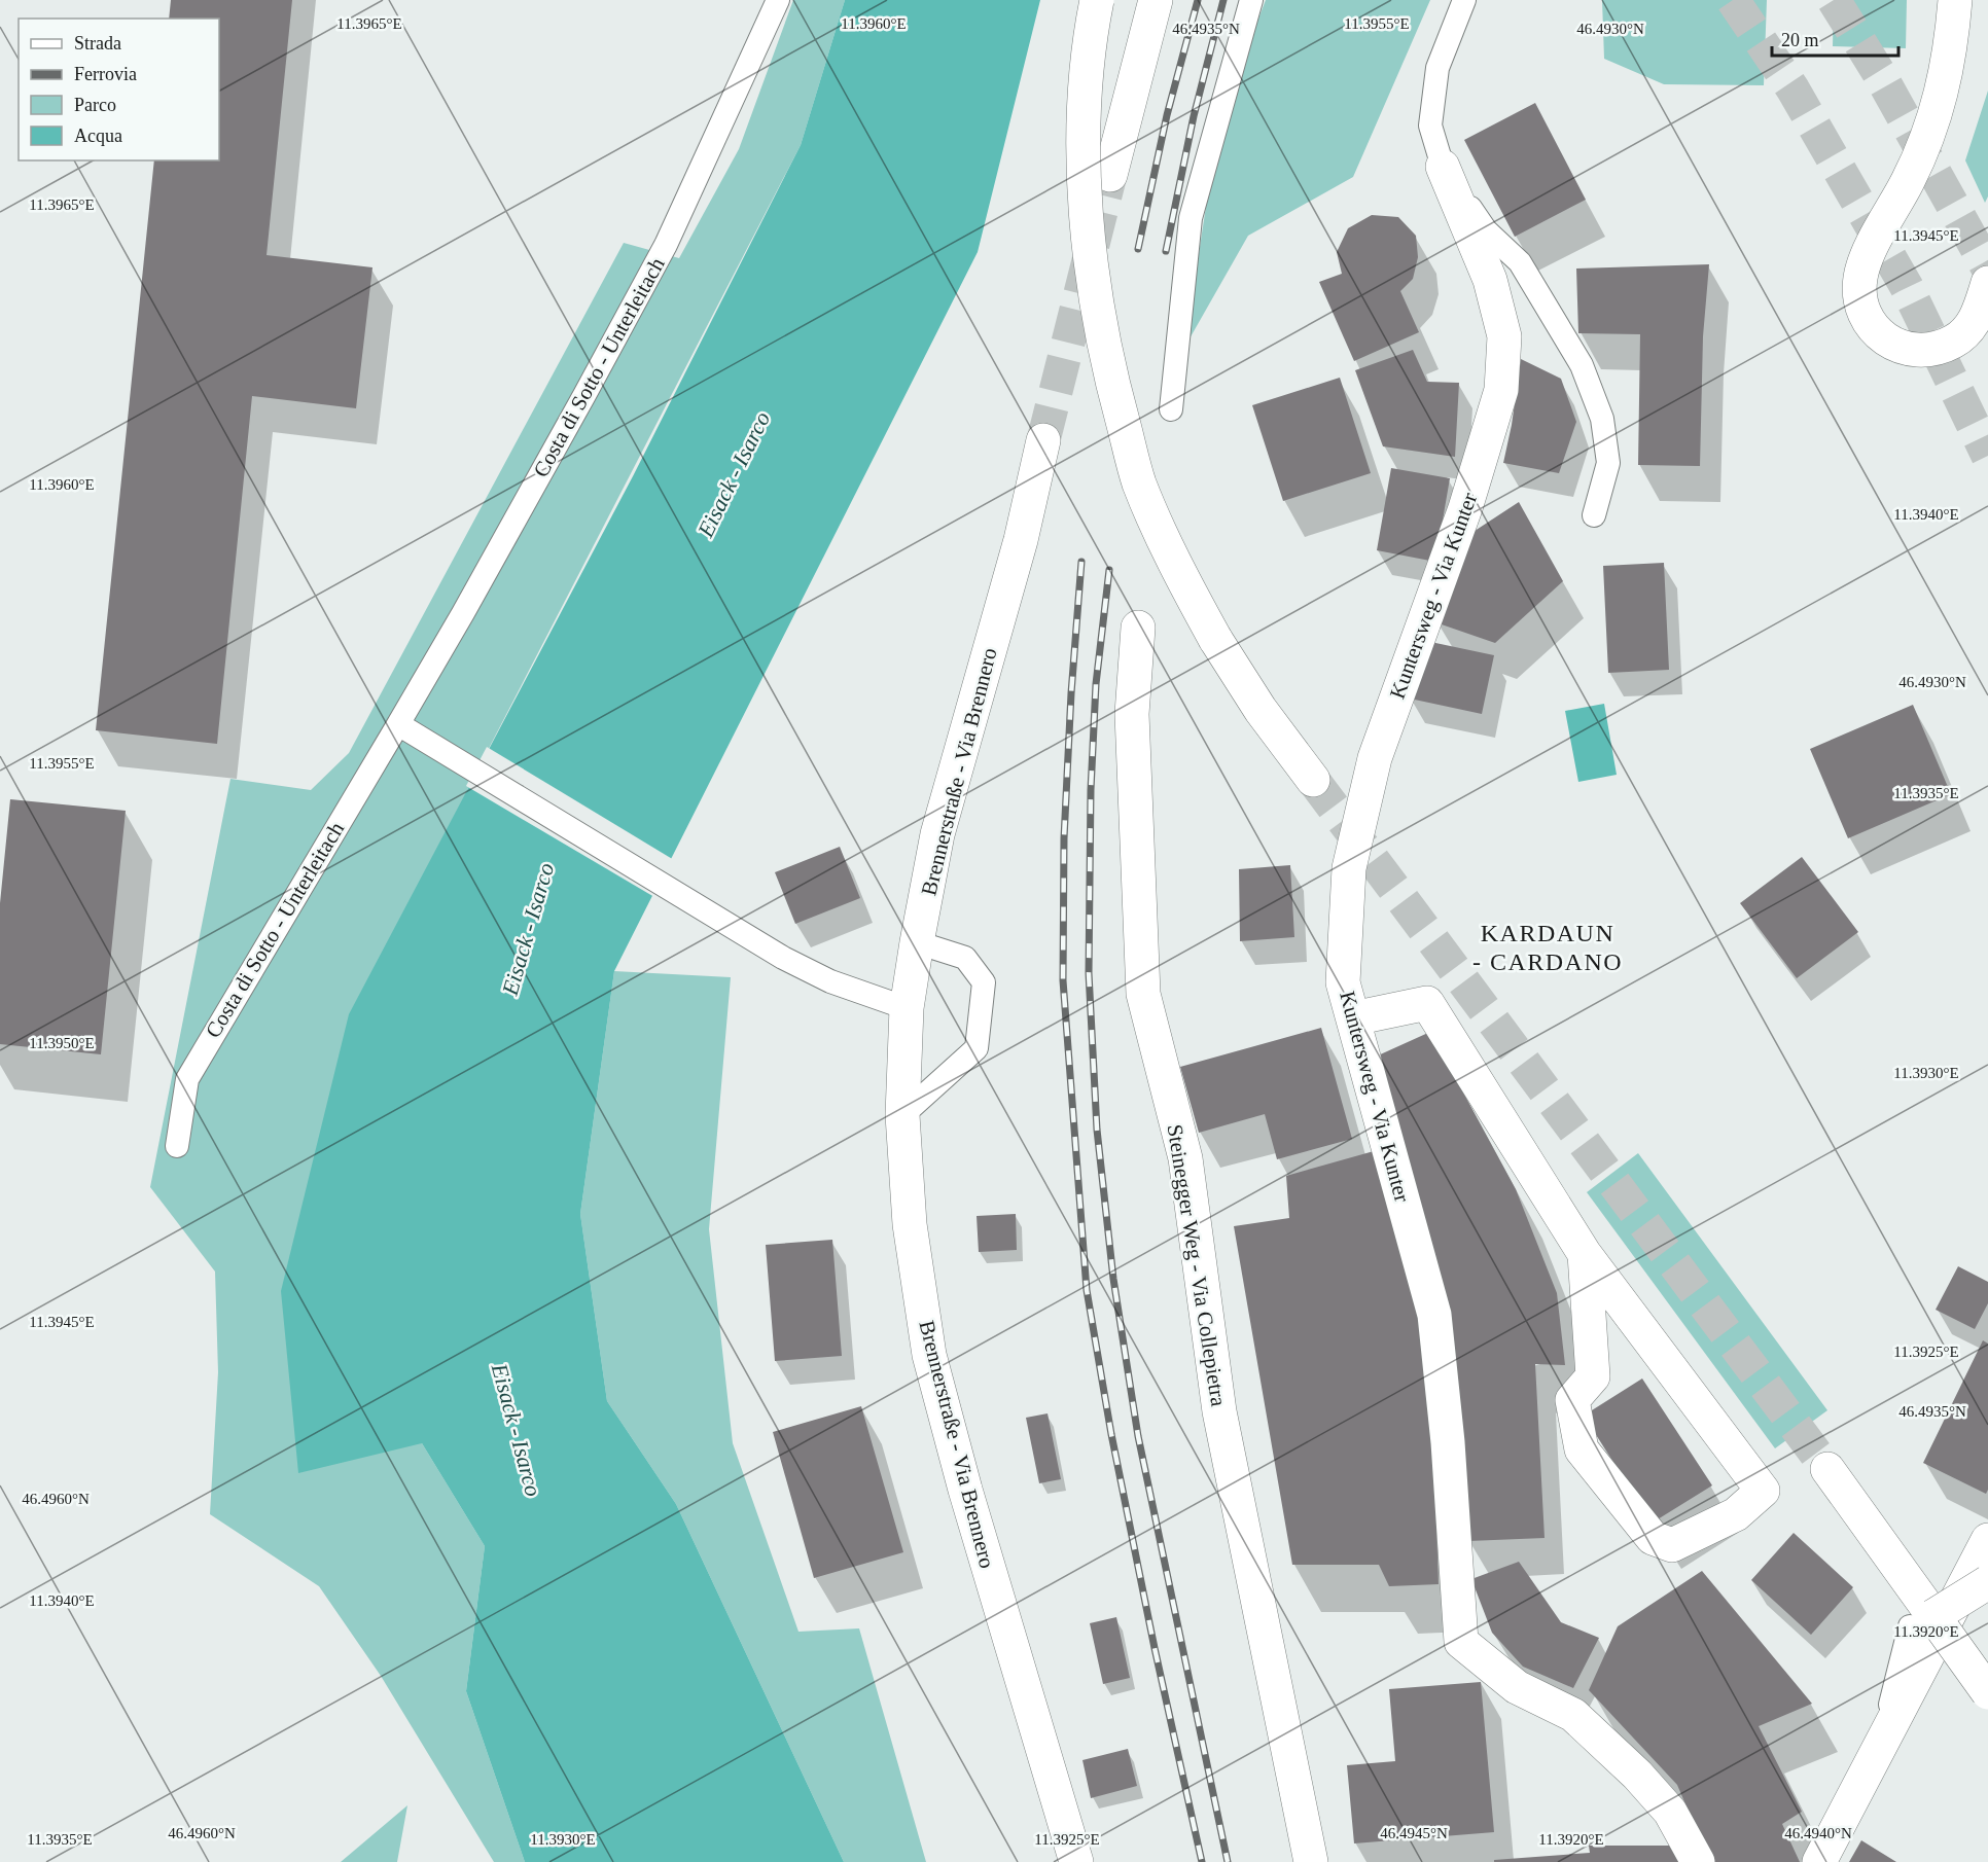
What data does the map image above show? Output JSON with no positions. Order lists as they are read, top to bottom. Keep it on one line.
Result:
{"streets":{"street":["Kuntersweg - Via Kunter","Brennerstraße - Via Brennero","Steinegger Weg - Via Collepietra"],"lane":["Costa di Sotto - Unterleitach"]},"districts":["KARDAUN - CARDANO"],"water":["Eisack - Isarco"],"legend":["Strada","Ferrovia","Parco","Acqua"],"scale_bar":"20 m","coordinates":["11.3965°E","11.3960°E","11.3955°E","46.4935°N","46.4930°N","11.3945°E","11.3940°E","11.3935°E","11.3950°E","11.3930°E","11.3925°E","46.4960°N","11.3920°E","46.4945°N","46.4940°N"]}
